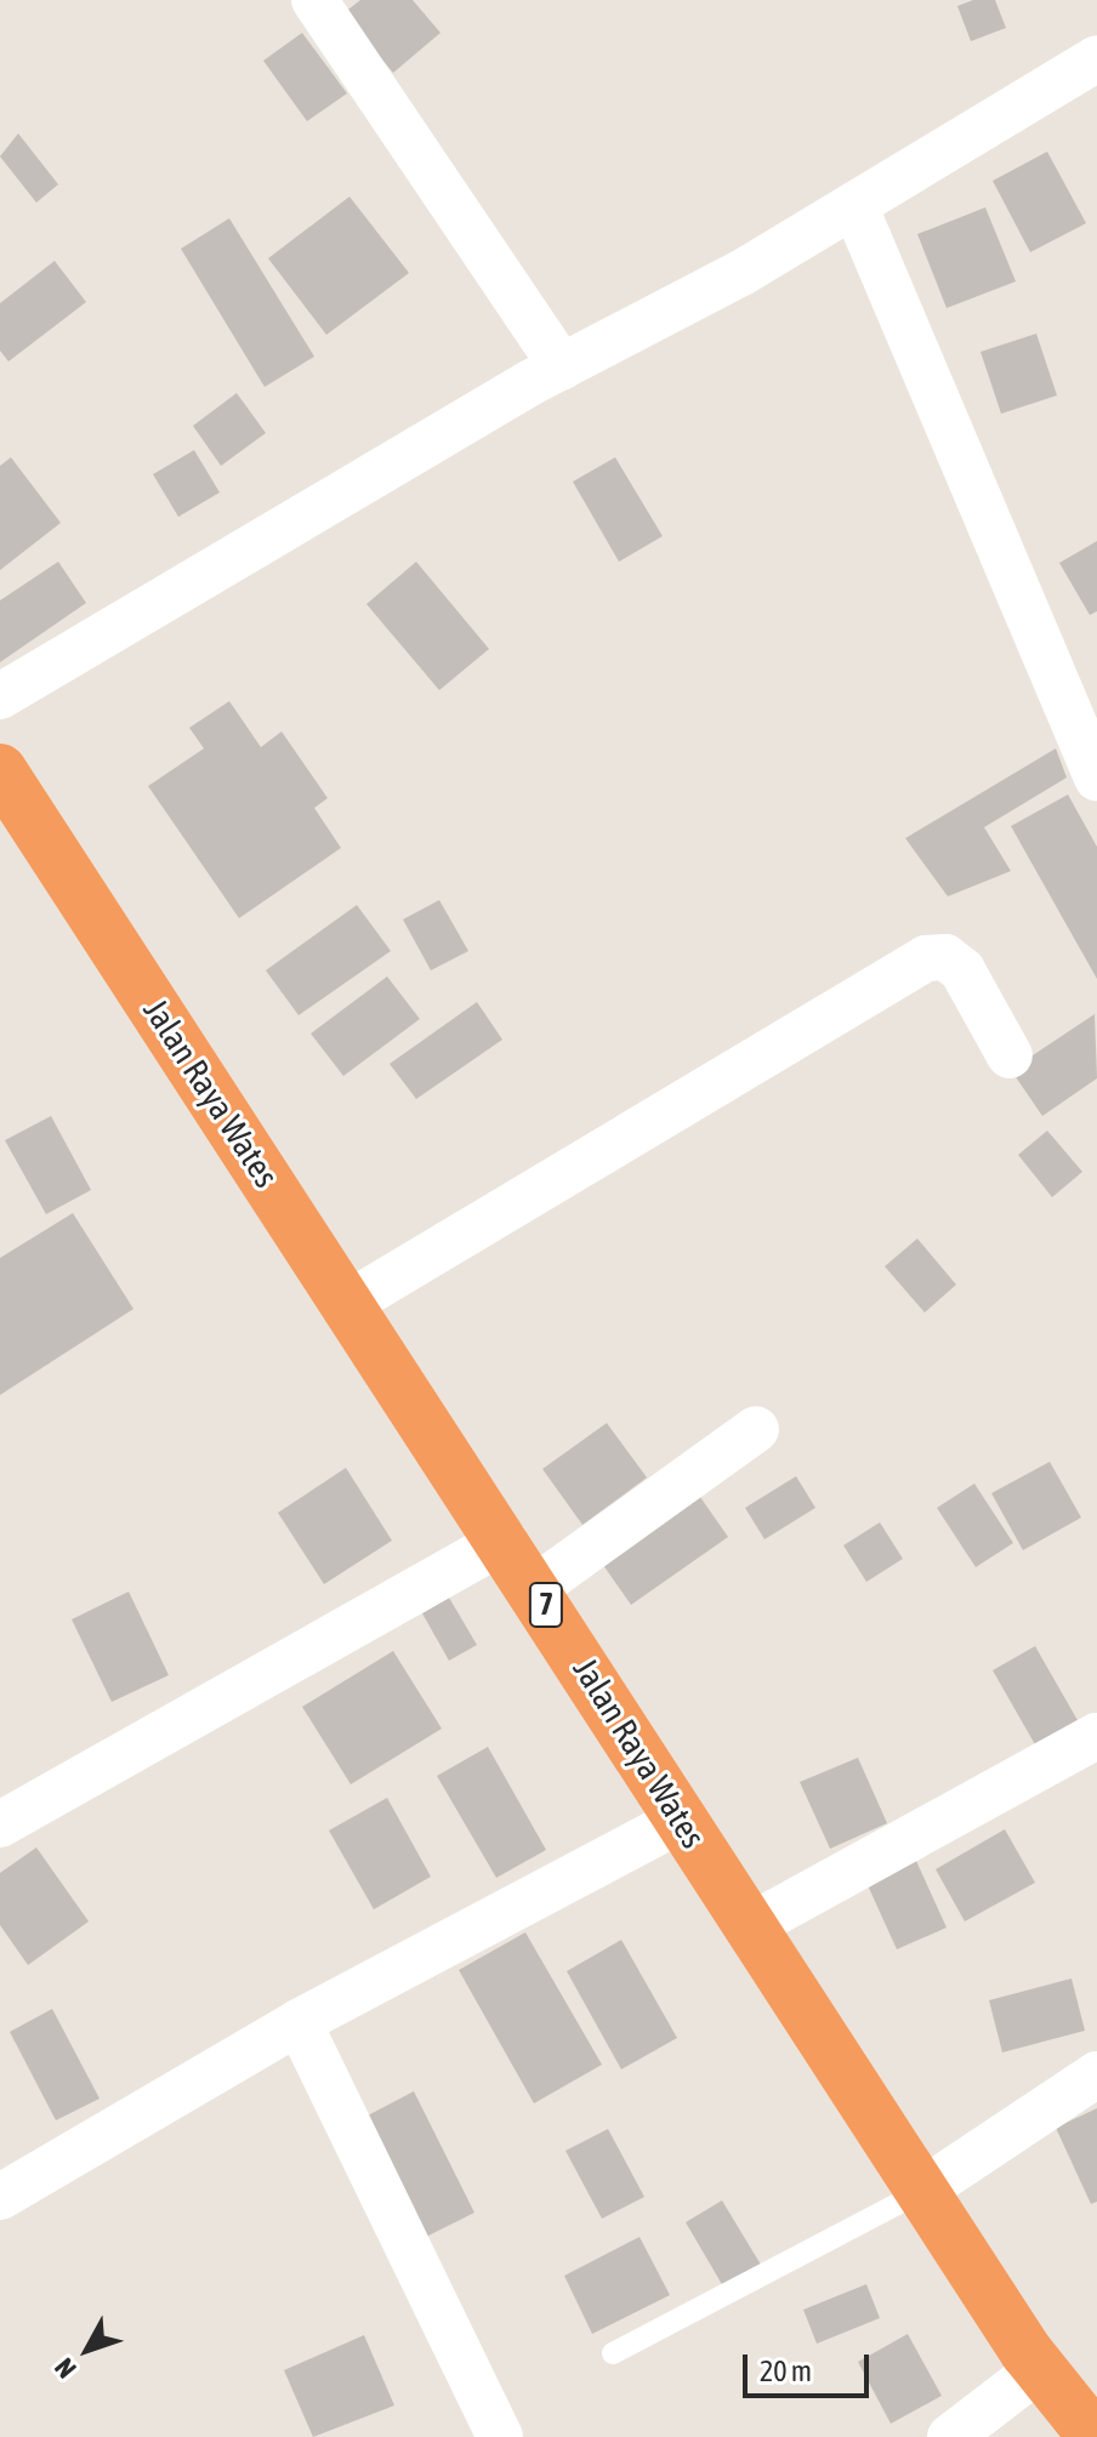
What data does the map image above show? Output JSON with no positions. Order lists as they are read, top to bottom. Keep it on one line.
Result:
{"streets":{"highway":["Jalan Raya Wates","7"]},"scale_bar":"20 m","north":"bottom left"}
